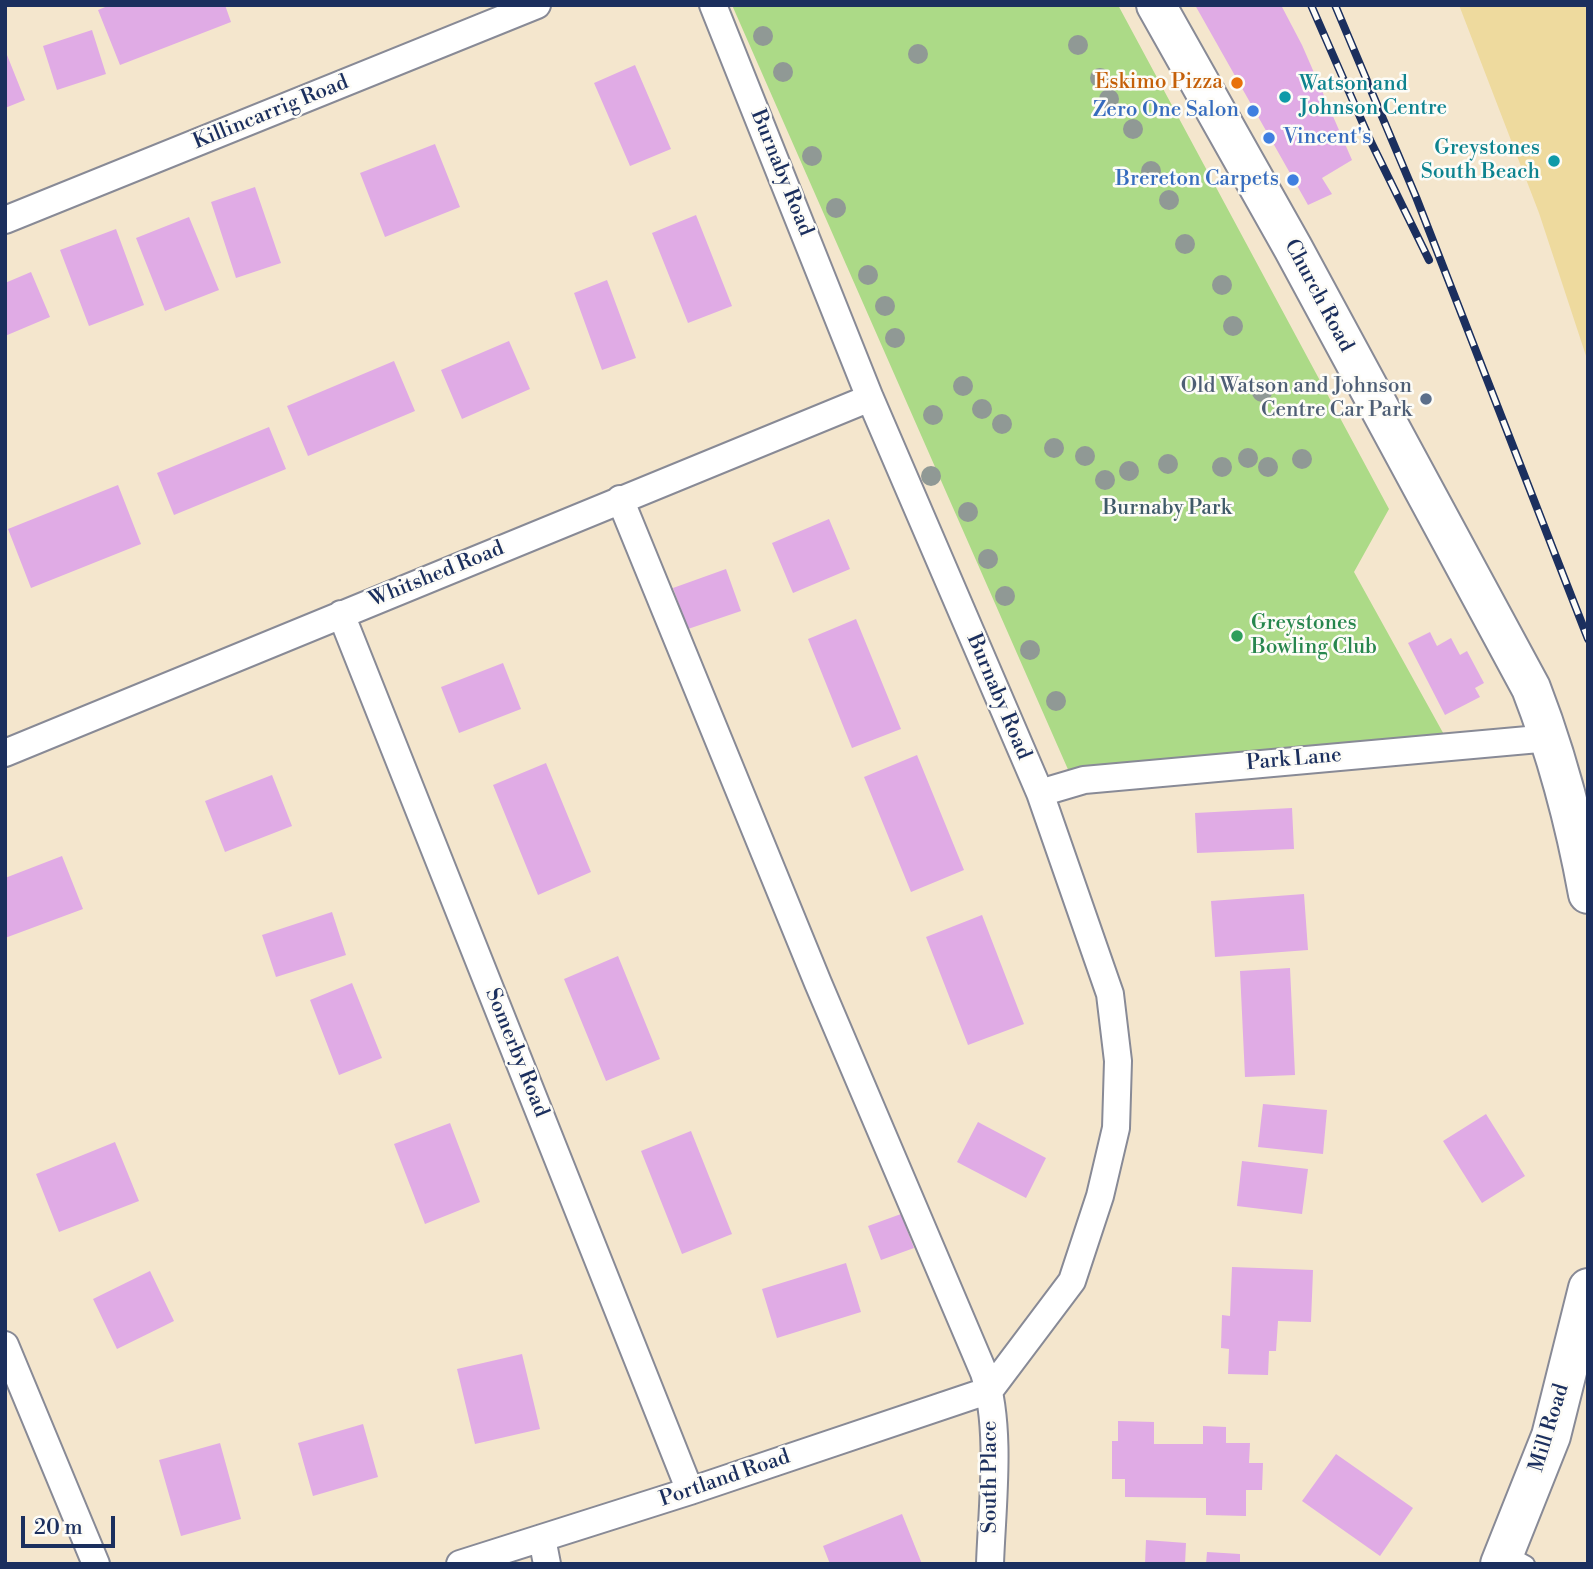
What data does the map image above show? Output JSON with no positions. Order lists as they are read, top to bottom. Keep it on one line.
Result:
{"streets":{"main road":["Church Road","Mill Road"],"street":["Killincarrig Road","Burnaby Road","Whitshed Road","Park Lane","Somerby Road","South Place","Portland Road"]},"crossings":[["Burnaby Road","Whitshed Road"],["Burnaby Road","Park Lane"],["Burnaby Road","South Place"],["Burnaby Road","Portland Road"],["Church Road","Park Lane"],["Whitshed Road","Somerby Road"],["Whitshed Road","South Place"],["Somerby Road","Portland Road"],["South Place","Portland Road"]],"parks":["Burnaby Park"],"places":["Eskimo Pizza","Watson and Johnson Centre","Zero One Salon","Vincent's","Greystones South Beach","Brereton Carpets","Old Watson and Johnson Centre Car Park","Greystones Bowling Club"],"scale_bar":"20 m"}
